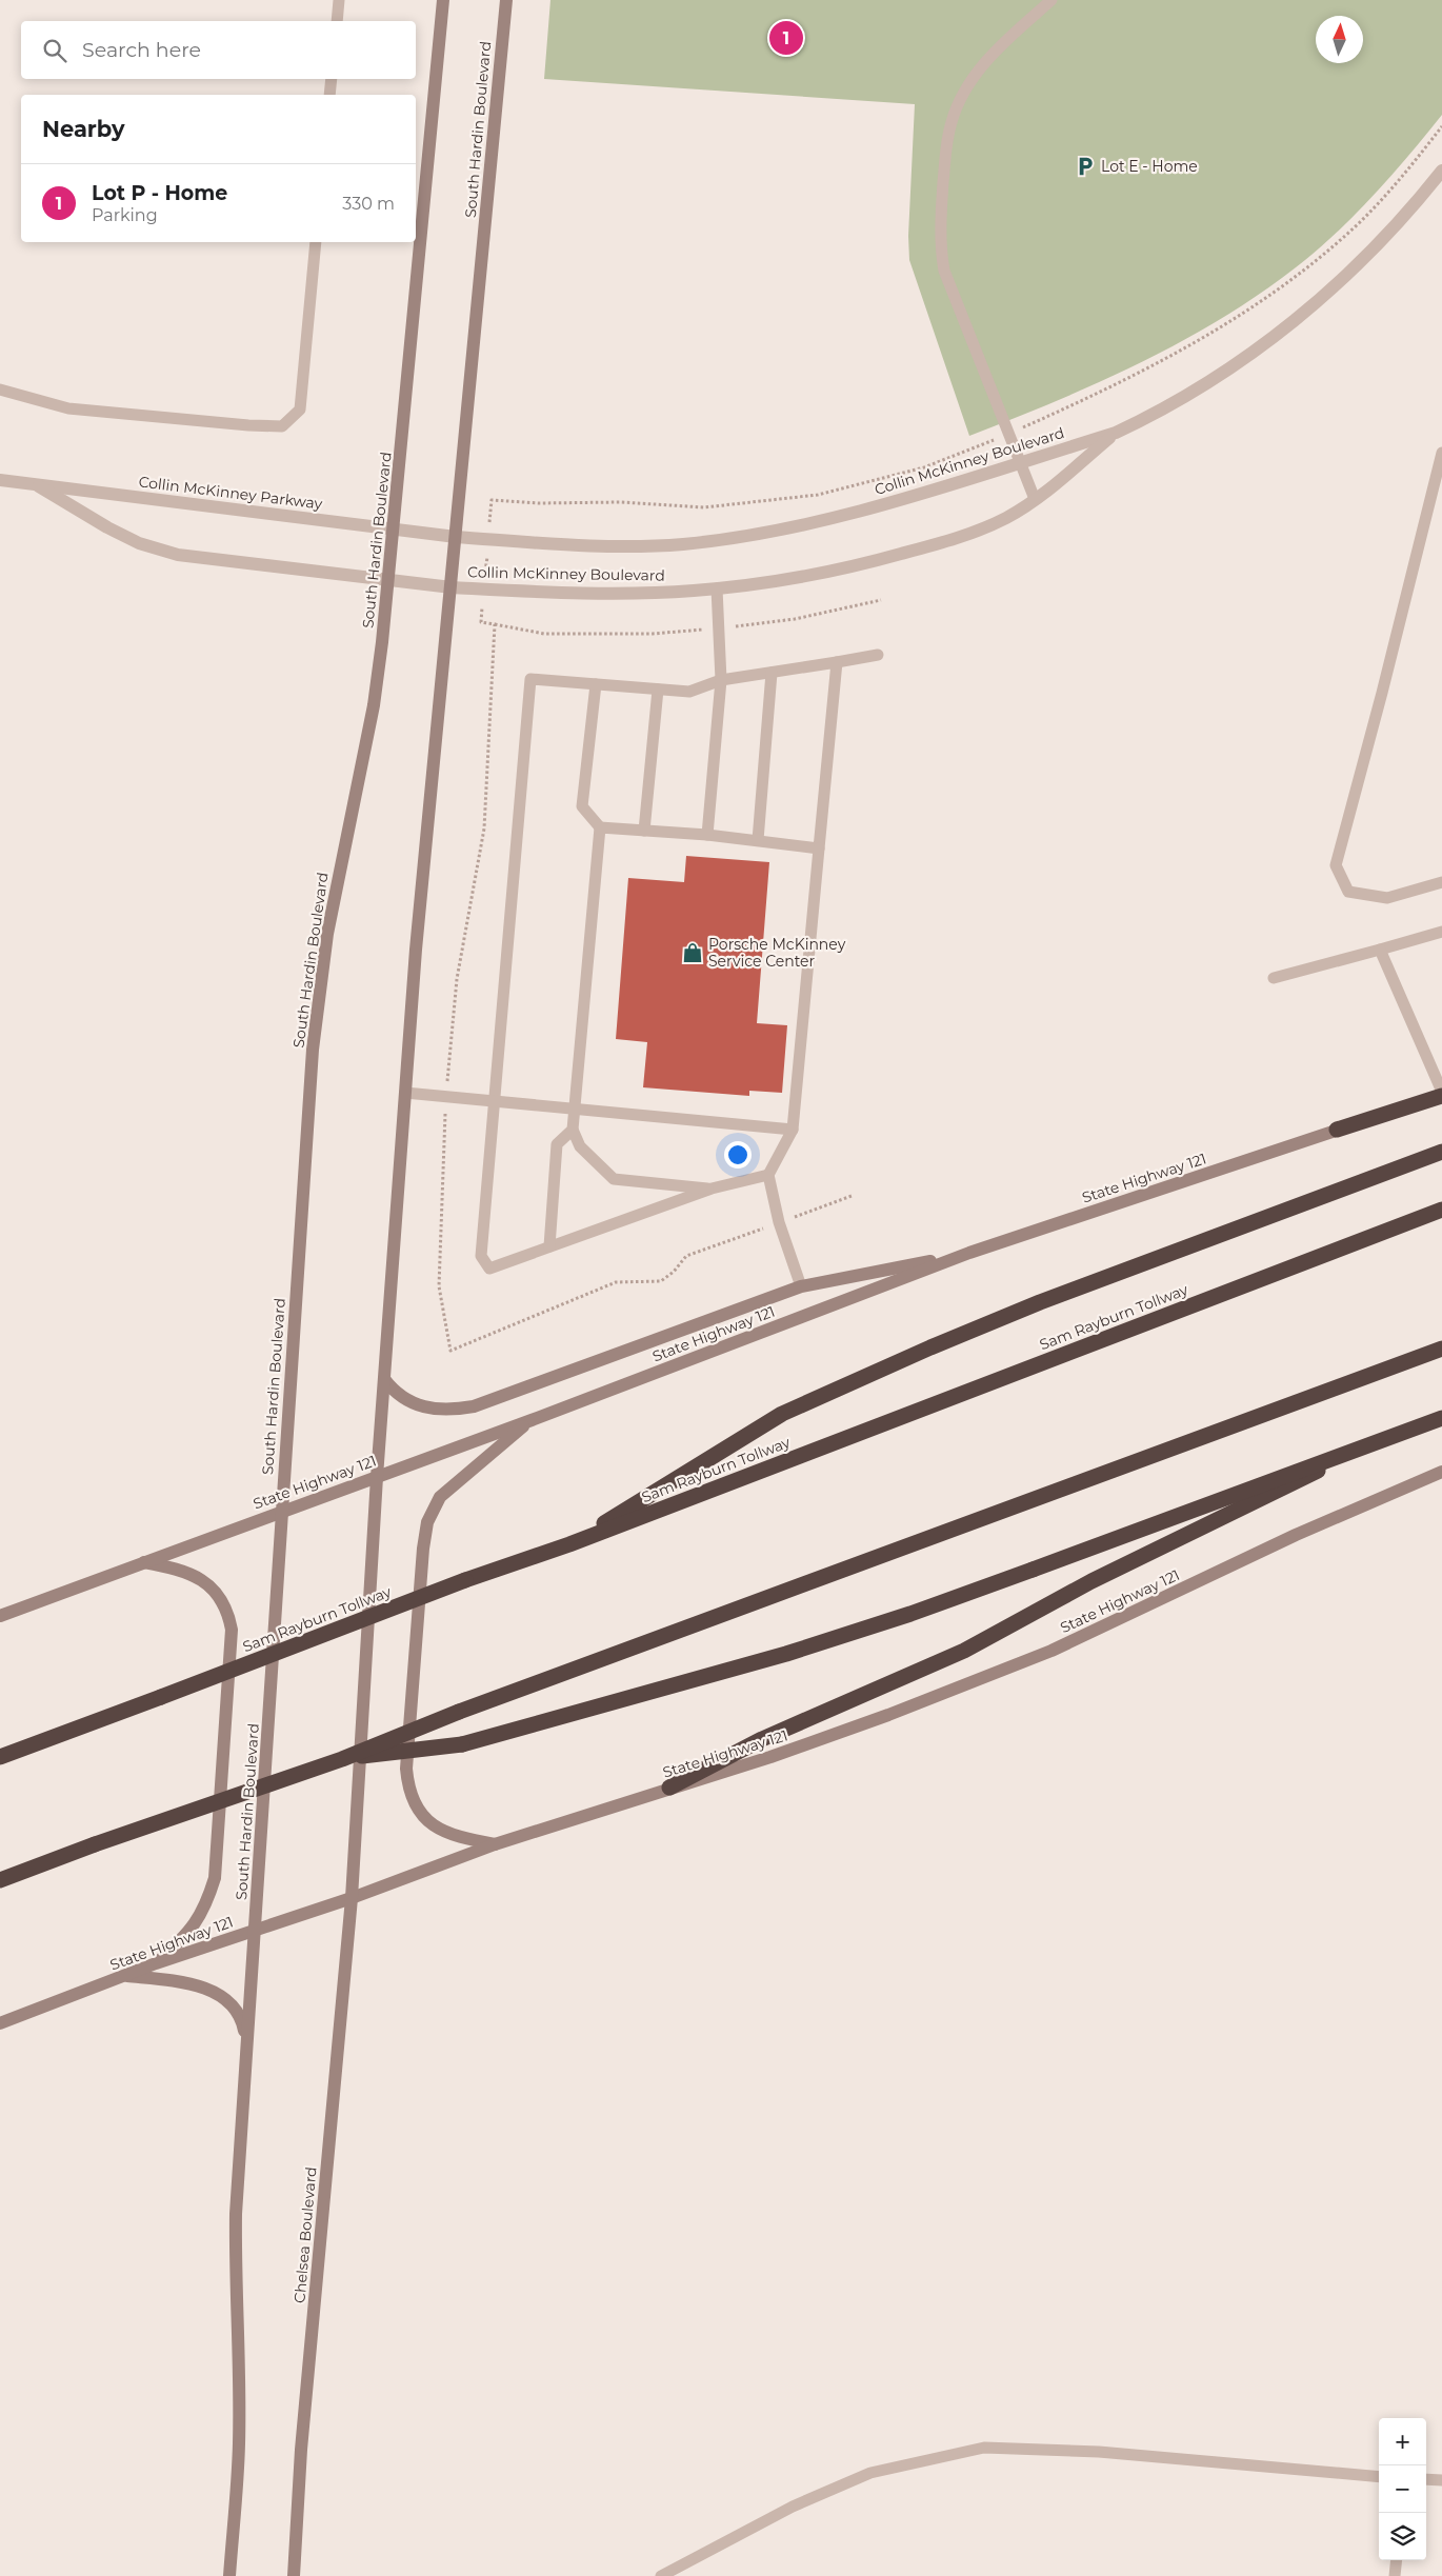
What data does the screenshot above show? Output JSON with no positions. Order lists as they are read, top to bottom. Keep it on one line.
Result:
{"streets":{"highway":["Sam Rayburn Tollway"],"main road":["South Hardin Boulevard","State Highway 121","Chelsea Boulevard"],"street":["Collin McKinney Boulevard","Collin McKinney Parkway"]},"crossings":[["South Hardin Boulevard","Collin McKinney Boulevard"],["South Hardin Boulevard","Collin McKinney Parkway"],["South Hardin Boulevard","State Highway 121"],["South Hardin Boulevard","Chelsea Boulevard"],["Collin McKinney Boulevard","Collin McKinney Parkway"],["State Highway 121","Chelsea Boulevard"]],"places":{"parking":["Lot E - Home"],"shop":["Porsche McKinney Service Center"]},"north":"top","page":{"pins":"1","search":"Search here","heading":"Nearby","list":[{"mark":"1","name":"Lot P - Home","note":"Parking","value":"330 m"}],"map_buttons":["+","−"]}}
